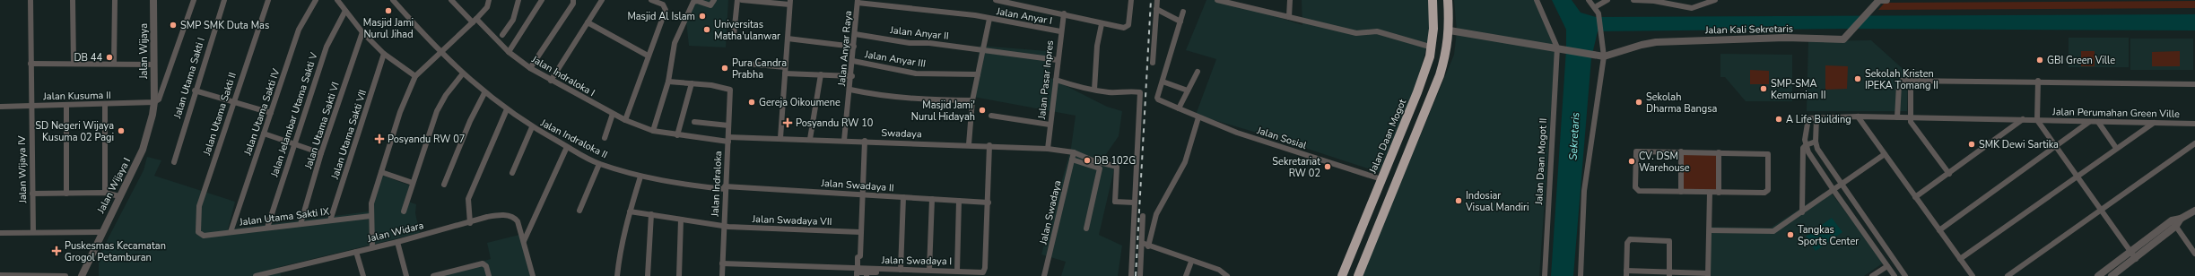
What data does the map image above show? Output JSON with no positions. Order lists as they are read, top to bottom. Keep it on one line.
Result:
{"streets":{"highway":["Jalan Daan Mogot"],"street":["Jalan Anyar I","Jalan Kali Sekretaris","Jalan Anyar II","Jalan Anyar Raya","Jalan Wijaya","Jalan Anyar III","Jalan Indraloka I","Jalan Utama Sakti I","Jalan Pasar Inpres","Jalan Kusuma II","Jalan Utama Sakti IV","Jalan Perumahan Green Ville","Jalan Utama Sakti II","Jalan Jelambar Utama Sakti V","Jalan Utama Sakti VI","Swadaya","Jalan Utama Sakti VII","Jalan Sosial","Jalan Indraloka II","Jalan Daan Mogot II","Jalan Wijaya IV","Jalan Indraloka","Jalan Wijaya I","Jalan Swadaya II","Jalan Swadaya","Jalan Utama Sakti IX","Jalan Swadaya VII","Jalan Widara","Jalan Swadaya I"]},"crossings":[["Jalan Anyar I","Jalan Anyar Raya"],["Jalan Anyar I","Jalan Pasar Inpres"],["Jalan Anyar II","Jalan Anyar Raya"],["Jalan Anyar II","Jalan Pasar Inpres"],["Jalan Anyar Raya","Jalan Anyar III"],["Jalan Anyar Raya","Swadaya"],["Jalan Wijaya","Jalan Kusuma II"],["Jalan Wijaya","Jalan Wijaya I"],["Jalan Indraloka I","Swadaya"],["Jalan Indraloka I","Jalan Indraloka"],["Jalan Pasar Inpres","Swadaya"],["Jalan Kusuma II","Jalan Wijaya IV"],["Jalan Kusuma II","Jalan Wijaya I"],["Jalan Utama Sakti IV","Jalan Utama Sakti IX"],["Jalan Utama Sakti II","Jalan Utama Sakti IX"],["Jalan Jelambar Utama Sakti V","Jalan Utama Sakti IX"],["Jalan Utama Sakti VI","Jalan Utama Sakti IX"],["Swadaya","Jalan Indraloka"],["Swadaya","Jalan Swadaya"],["Swadaya","Jalan Swadaya I"],["Jalan Utama Sakti VII","Jalan Utama Sakti IX"],["Jalan Daan Mogot","Jalan Sosial"],["Jalan Indraloka II","Jalan Indraloka"],["Jalan Indraloka II","Jalan Swadaya II"],["Jalan Indraloka","Jalan Swadaya II"],["Jalan Indraloka","Jalan Swadaya VII"],["Jalan Indraloka","Jalan Swadaya I"],["Jalan Swadaya II","Jalan Swadaya I"]],"water":["Sekretaris"],"places":{"other":["Masjid Jami Nurul Jihad","Masjid Al Islam","SMP SMK Duta Mas","Universitas Matha'ulanwar","DB 44","GBI Green Ville","Pura Candra Prabha","Sekolah Kristen IPEKA Tomang II","SMP-SMA Kemurnian II","Gereja Oikoumene","Sekolah Dharma Bangsa","Masjid Jami' Nurul Hidayah","A Life Building","SD Negeri Wijaya Kusuma 02 Pagi","SMK Dewi Sartika","DB 102G","CV. DSM Warehouse","Sekretariat RW 02","Indosiar Visual Mandiri","Tangkas Sports Center"],"health":["Posyandu RW 10","Posyandu RW 07","Puskesmas Kecamatan Grogol Petamburan"]}}
